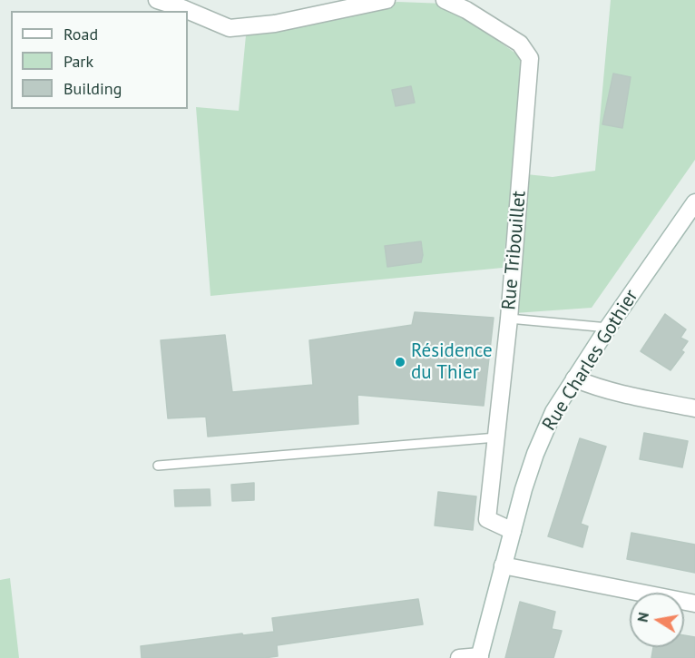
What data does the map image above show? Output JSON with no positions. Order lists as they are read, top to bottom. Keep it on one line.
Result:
{"streets":{"street":["Rue Tribouillet","Rue Charles Gothier"]},"crossings":[["Rue Tribouillet","Rue Charles Gothier"]],"places":["Résidence du Thier"],"legend":["Road","Park","Building"],"north":"left"}
